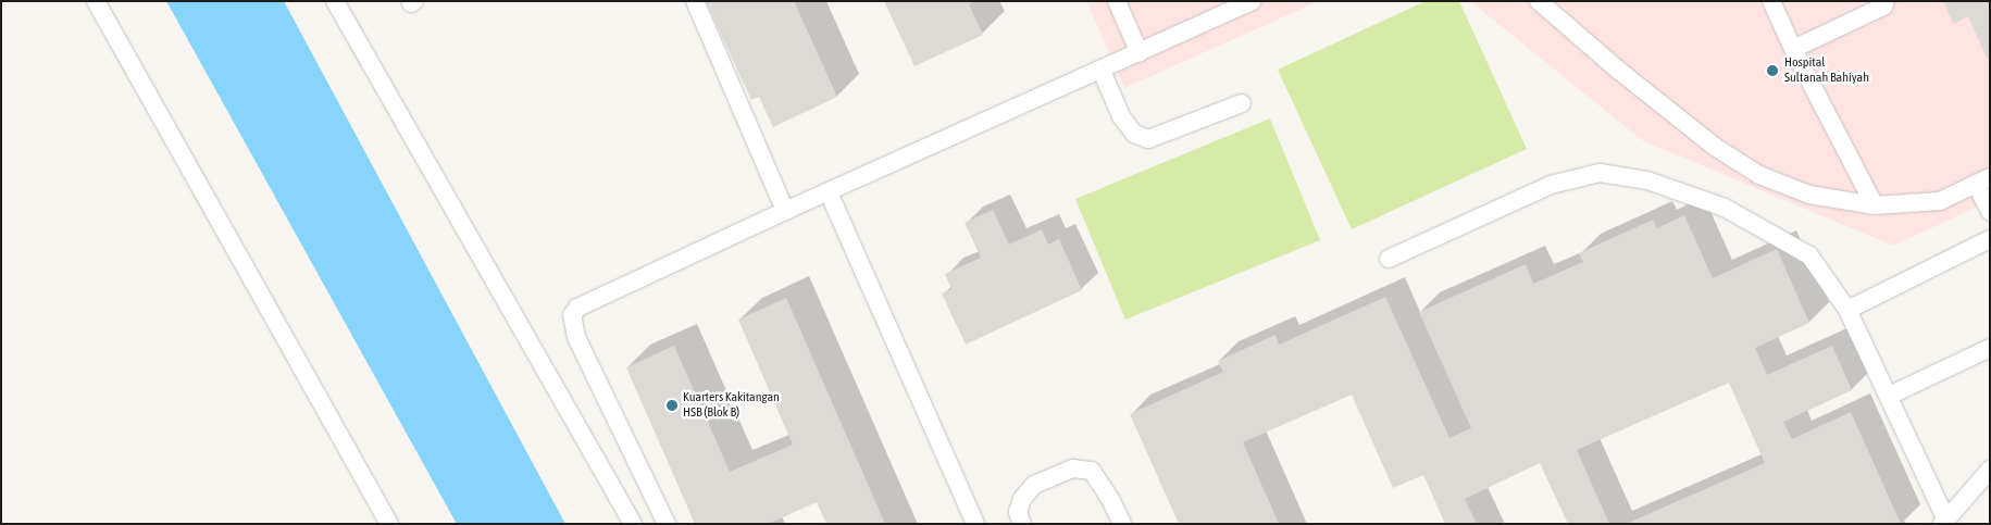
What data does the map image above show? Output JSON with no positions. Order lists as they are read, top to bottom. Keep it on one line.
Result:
{"places":["Hospital Sultanah Bahiyah","Kuarters Kakitangan HSB (Blok B)"]}
